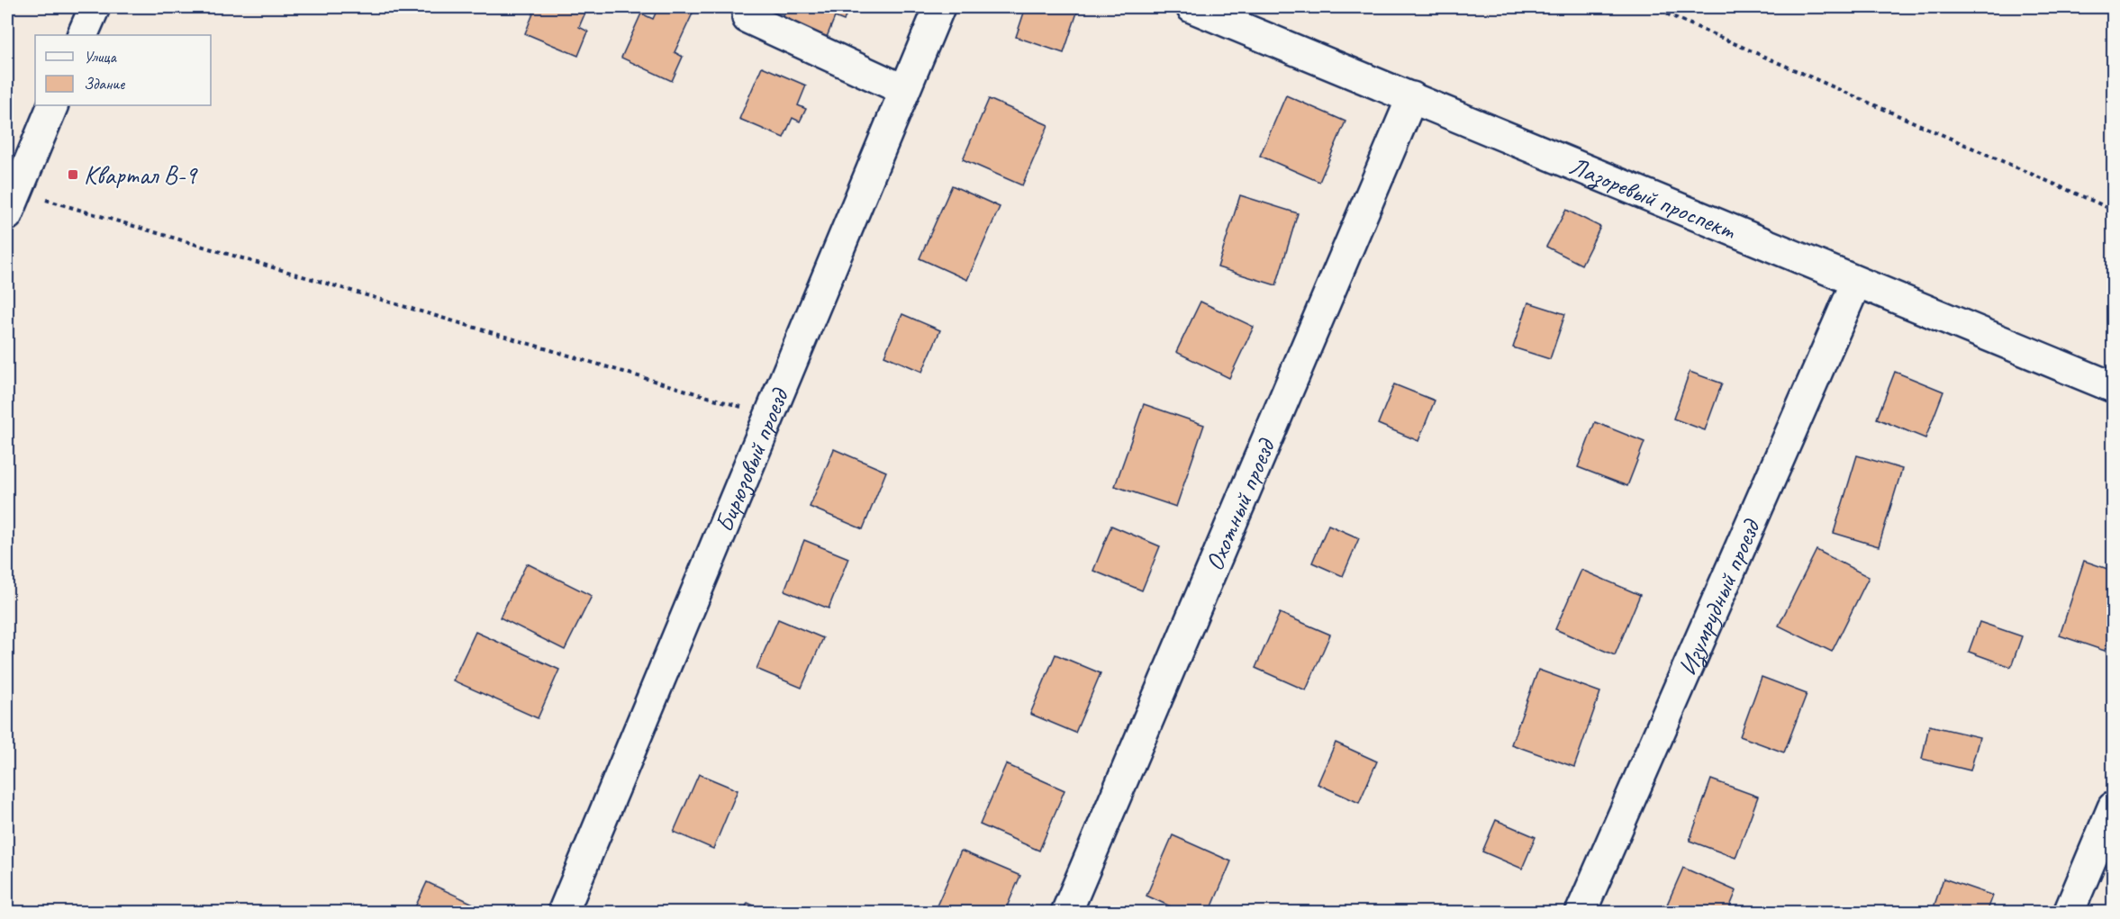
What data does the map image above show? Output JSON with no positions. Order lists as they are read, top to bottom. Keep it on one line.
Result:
{"streets":{"street":["Лазоревый проспект","Бирюзовый проезд","Охотный проезд","Изумрудный проезд"]},"crossings":[["Лазоревый проспект","Охотный проезд"],["Лазоревый проспект","Изумрудный проезд"]],"places":{"transit":["Квартал В-9"]},"legend":["Улица","Здание"]}
